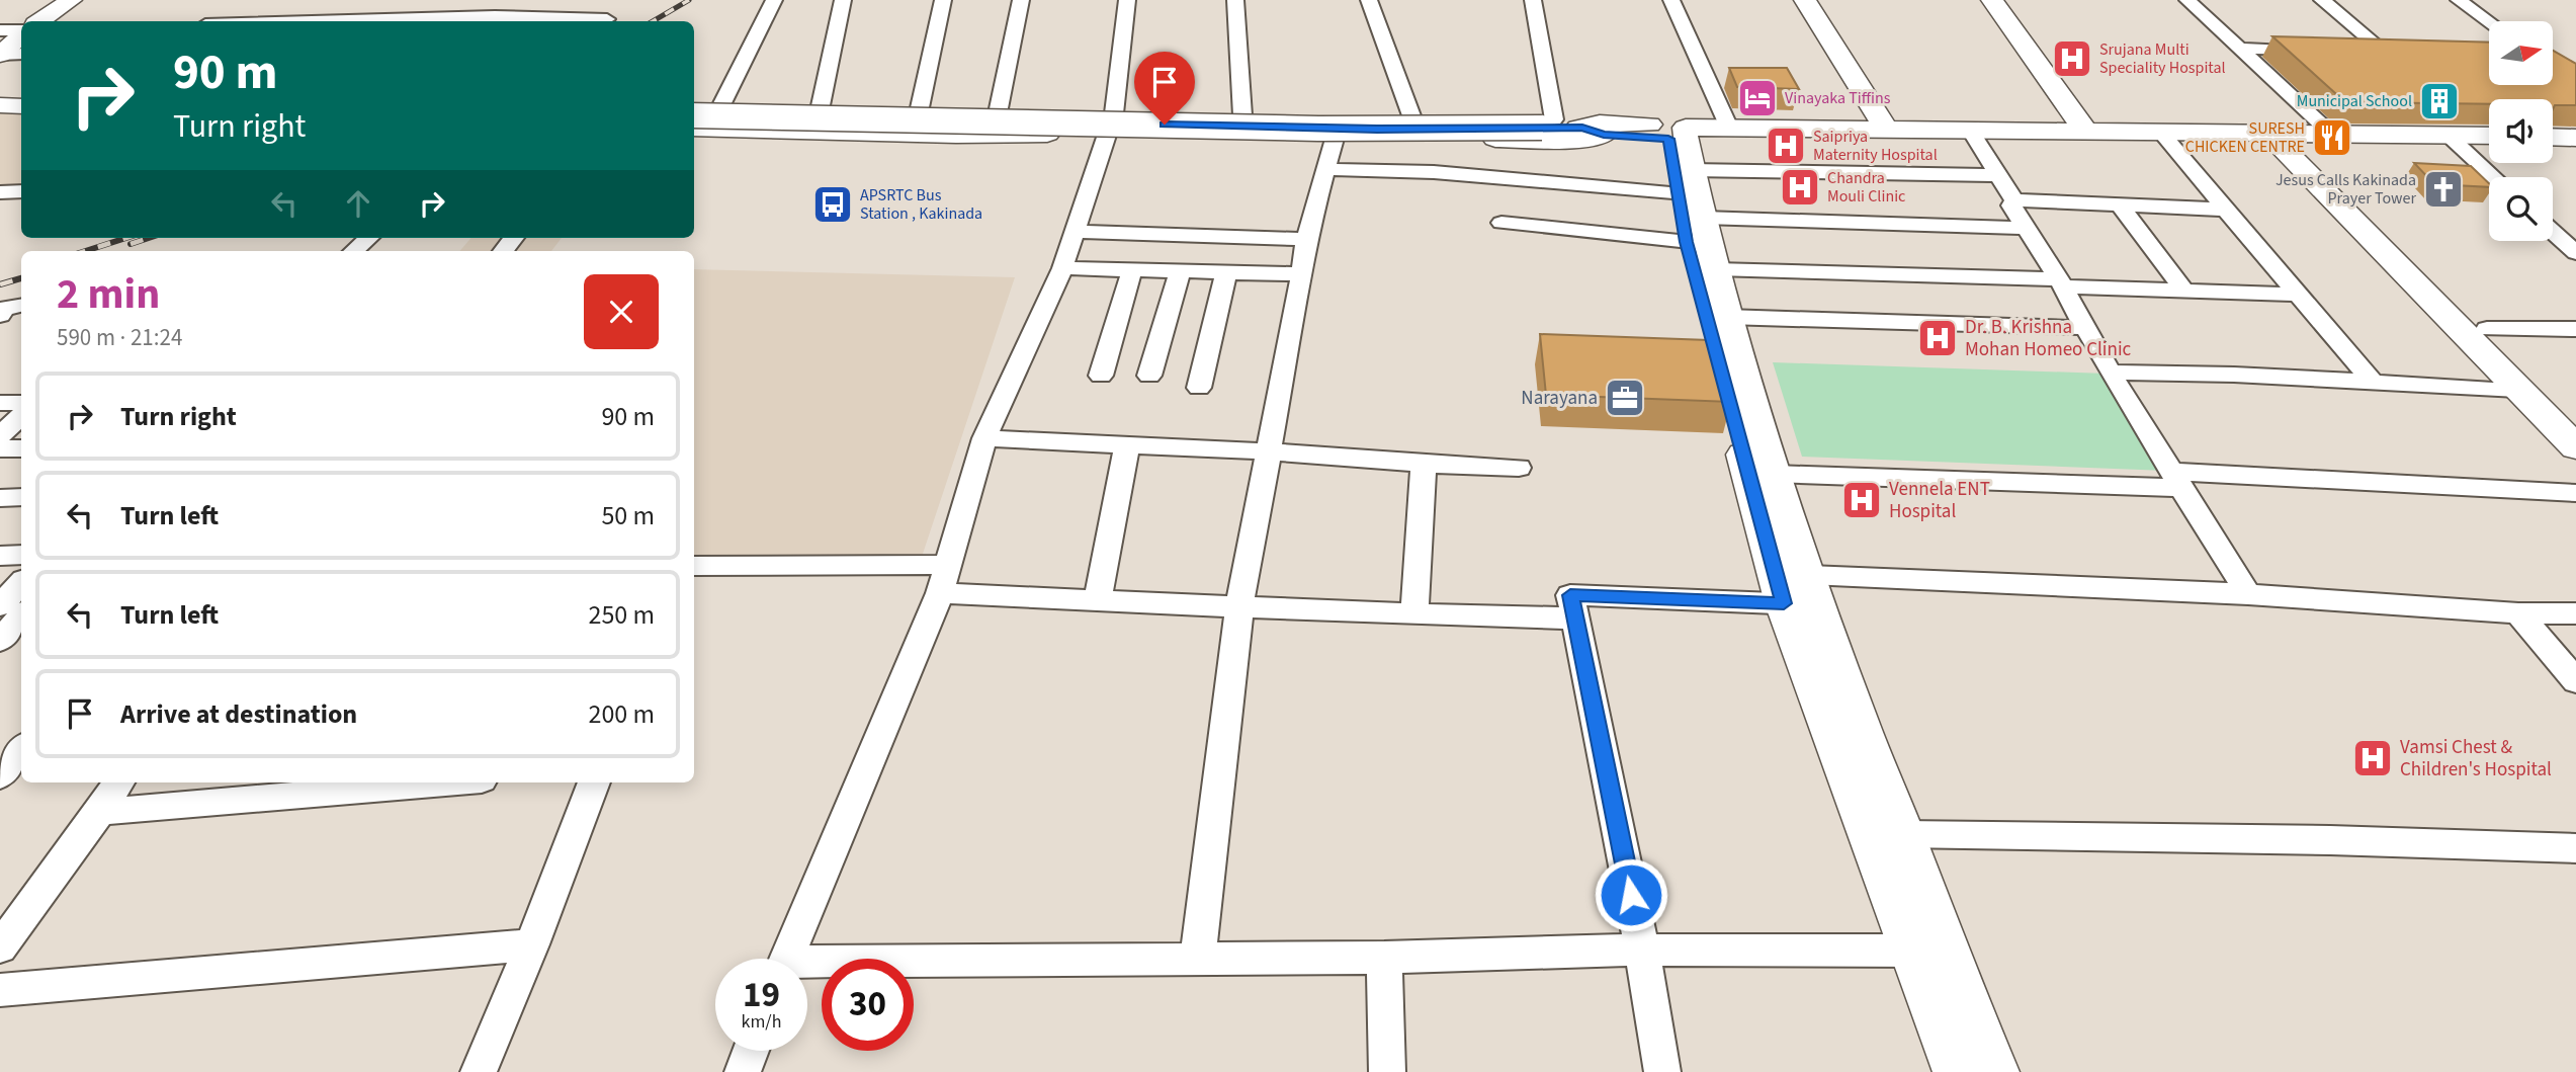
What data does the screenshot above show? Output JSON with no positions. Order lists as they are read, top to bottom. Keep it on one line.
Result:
{"places":{"hospital":["Srujana Multi Speciality Hospital","Saipriya Maternity Hospital","Chandra Mouli Clinic","Dr. B. Krishna Mohan Homeo Clinic","Vennela ENT Hospital","Vamsi Chest & Children's Hospital"],"hotel":["Vinayaka Tiffins"],"building":["Municipal School"],"restaurant":["SURESH CHICKEN CENTRE"],"church":["Jesus Calls Kakinada Prayer Tower"],"bus stop":["APSRTC Bus Station , Kakinada"],"office":["Narayana"]},"north":"right","page":{"turn":["90 m","Turn right"],"heading":["2 min","590 m · 21:24"],"list":[{"name":"Turn right","value":"90 m"},{"name":"Turn left","value":"50 m"},{"name":"Turn left","value":"250 m"},{"name":"Arrive at destination","value":"200 m"}],"speed":"19 km/h","limit":"30"}}
